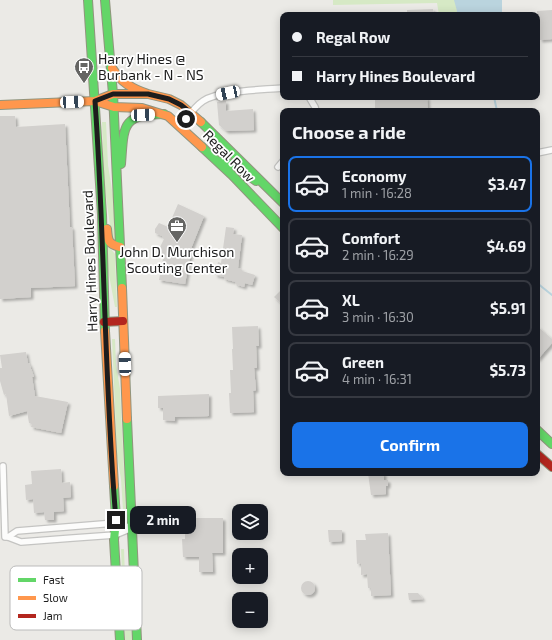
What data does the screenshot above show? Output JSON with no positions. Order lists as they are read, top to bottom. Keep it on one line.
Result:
{"streets":{"main road":["Regal Row","Harry Hines Boulevard"]},"crossings":[["Regal Row","Harry Hines Boulevard"]],"places":{"bus stop":["Harry Hines @ Burbank - N - NS"],"office":["John D. Murchison Scouting Center"]},"legend":["Fast","Slow","Jam"],"page":{"banner":["Regal Row","Harry Hines Boulevard"],"heading":"Choose a ride","list":[{"name":"Economy","note":"1 min · 16:28","value":"$3.47"},{"name":"Comfort","note":"2 min · 16:29","value":"$4.69"},{"name":"XL","note":"3 min · 16:30","value":"$5.91"},{"name":"Green","note":"4 min · 16:31","value":"$5.73"}],"buttons":"Confirm","map_buttons":["+","−"],"bubble":"2 min"}}
